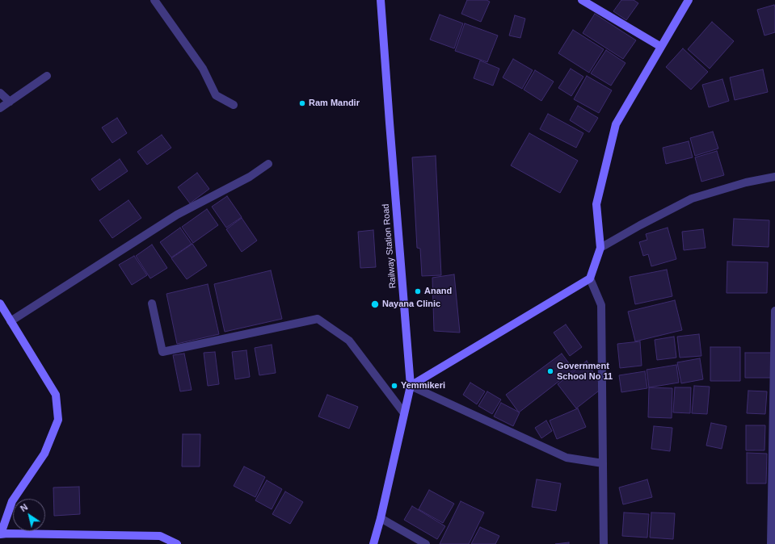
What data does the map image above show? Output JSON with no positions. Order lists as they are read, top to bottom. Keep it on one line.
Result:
{"streets":{"street":["Railway Station Road"]},"places":["Ram Mandir","Anand","Nayana Clinic","Government School No 11","Yemmikeri"],"north":"top left"}
